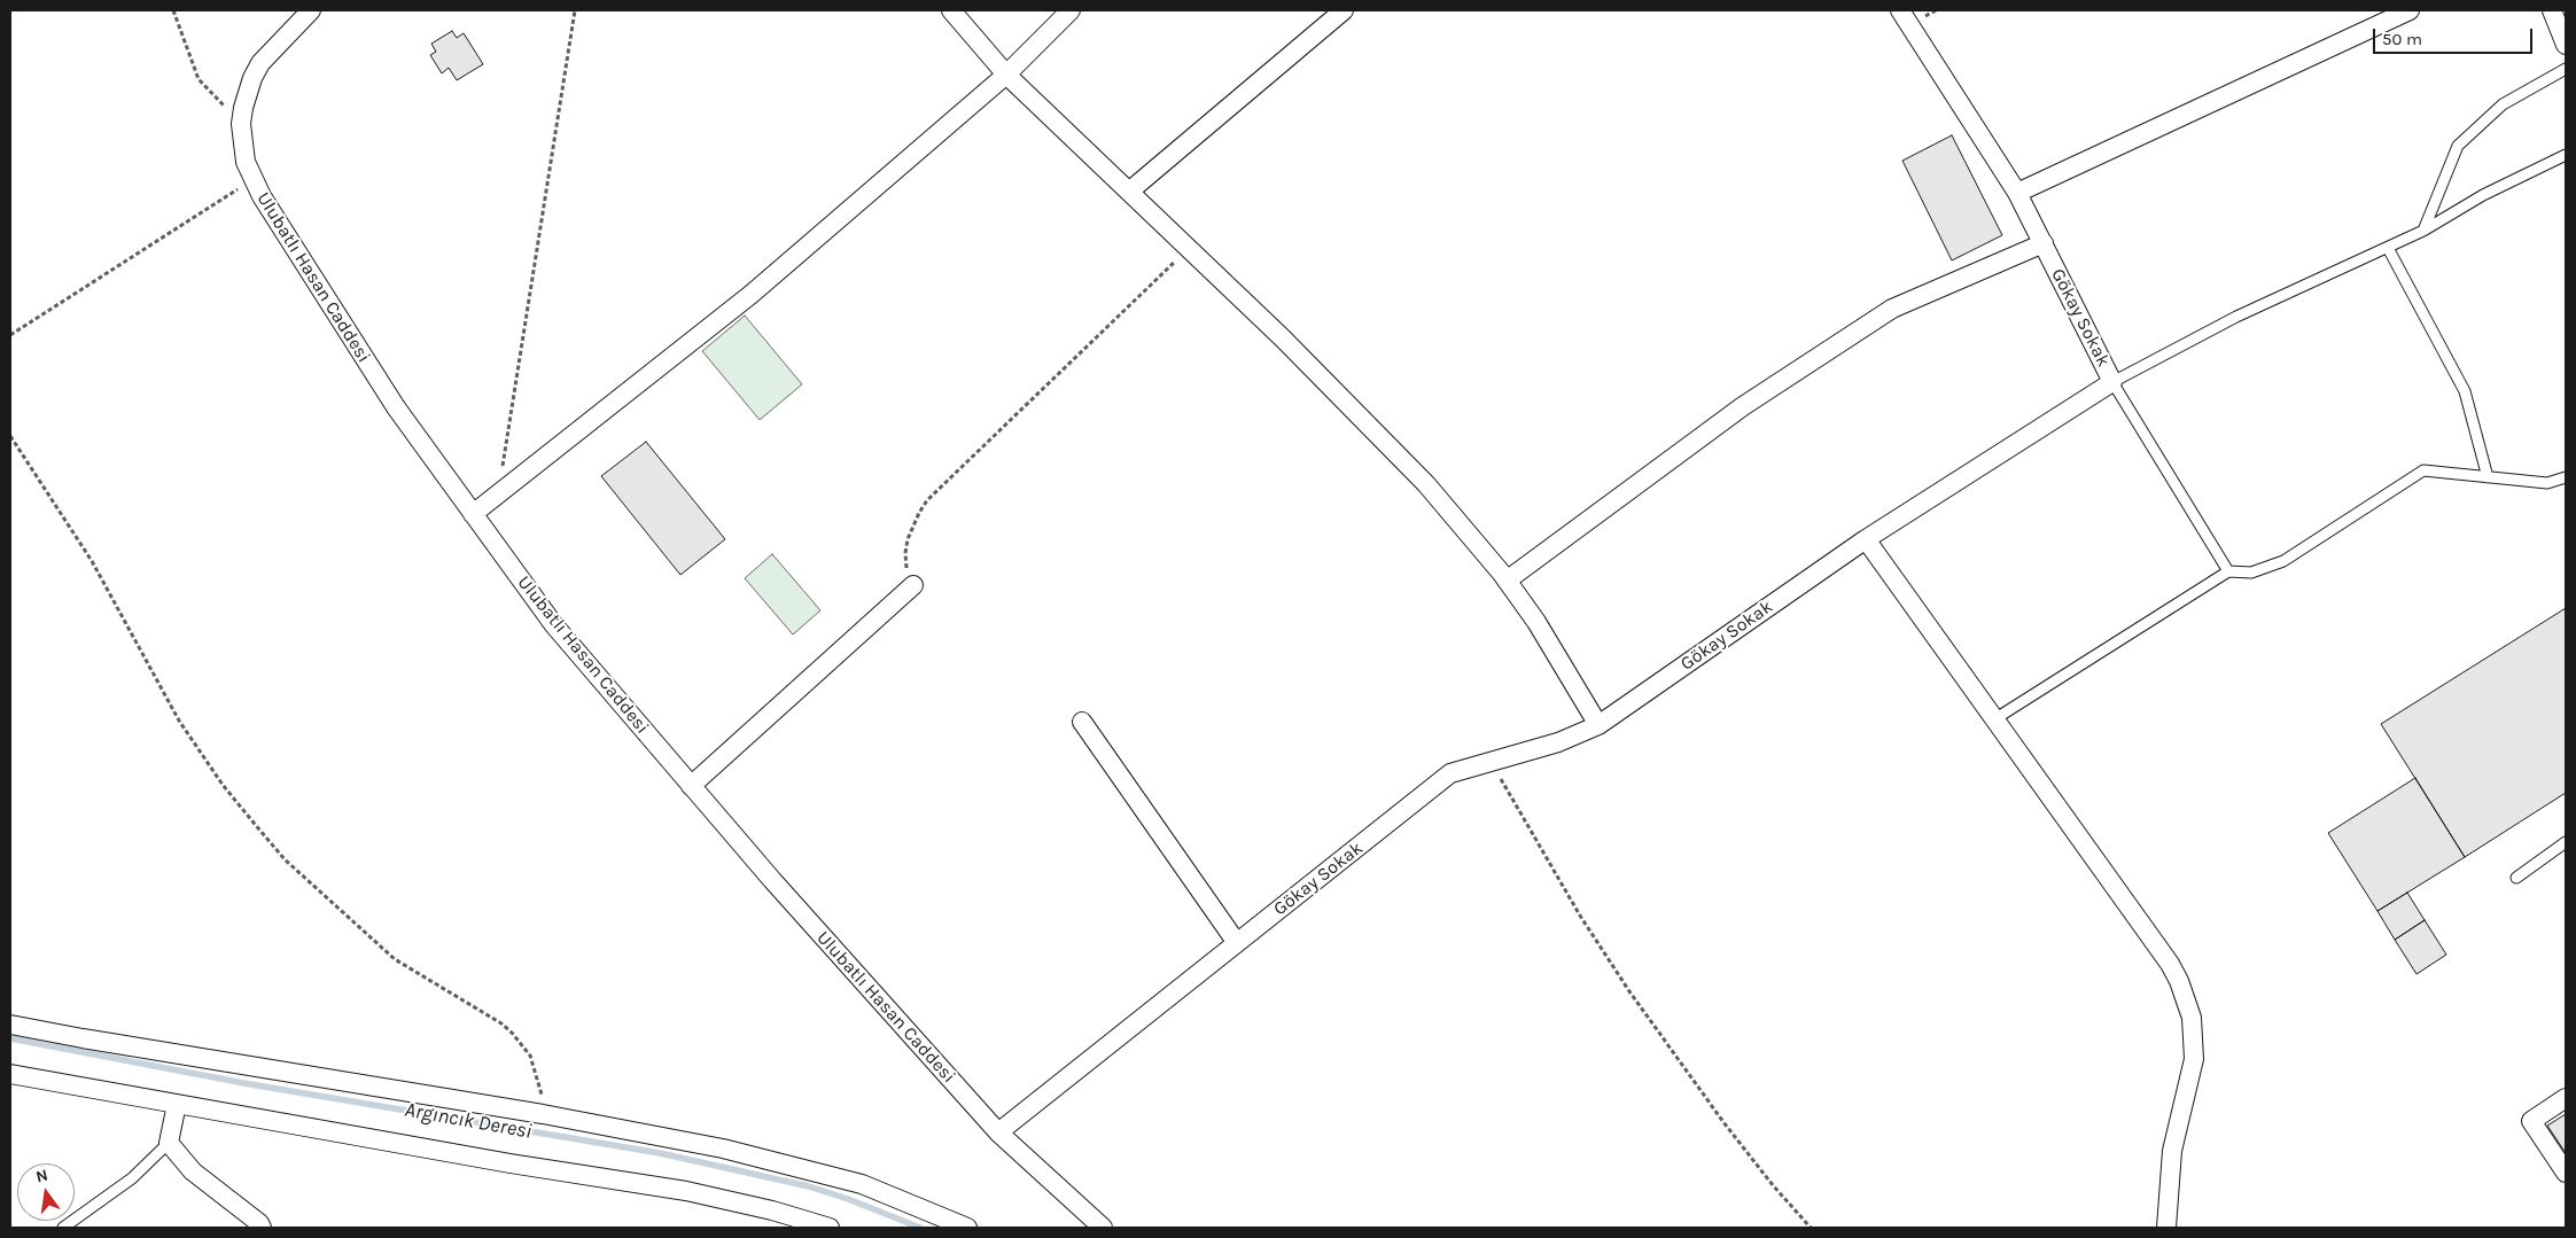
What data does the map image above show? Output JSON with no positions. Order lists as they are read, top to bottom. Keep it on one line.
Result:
{"streets":{"street":["Ulubatlı Hasan Caddesi","Gökay Sokak"]},"crossings":[["Ulubatlı Hasan Caddesi","Gökay Sokak"]],"water":["Argıncık Deresi"],"scale_bar":"50 m","north":"top"}
